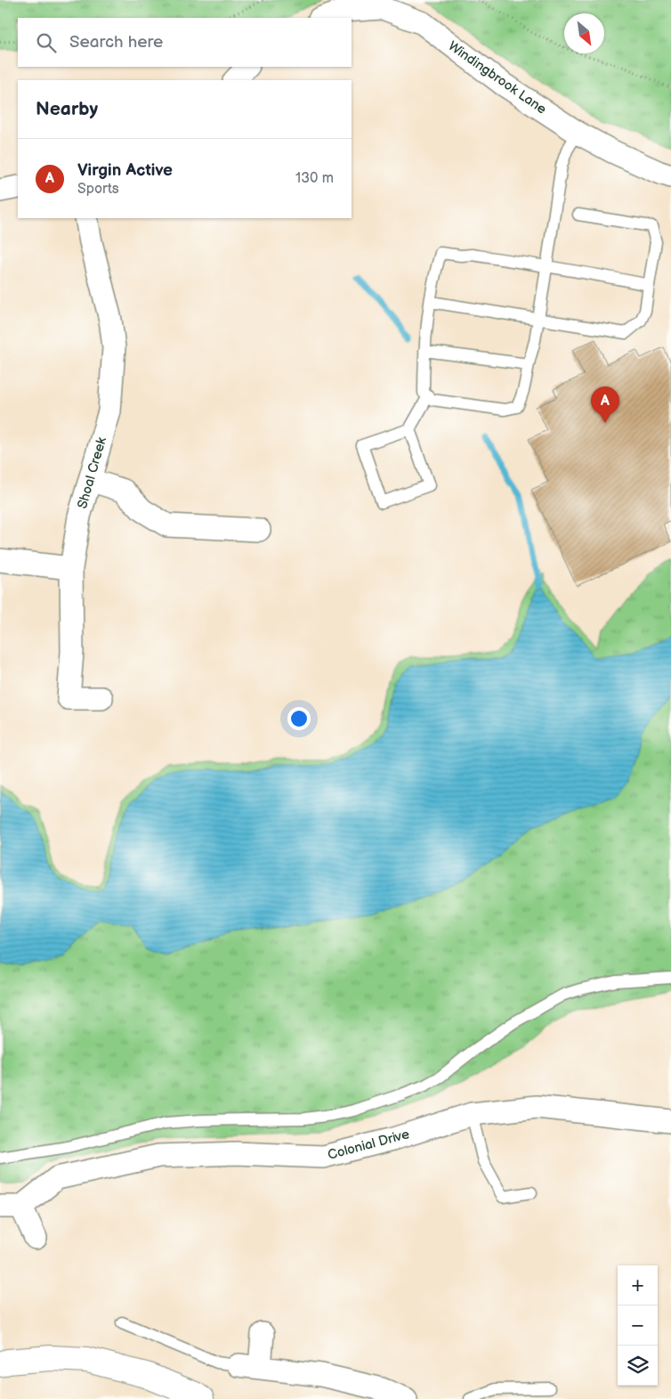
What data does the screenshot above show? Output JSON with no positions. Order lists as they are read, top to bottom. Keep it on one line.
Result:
{"streets":{"street":["Windingbrook Lane","Shoal Creek","Colonial Drive"]},"north":"bottom right","page":{"search":"Search here","heading":"Nearby","list":[{"mark":"A","name":"Virgin Active","note":"Sports","value":"130 m"}],"pins":"A","map_buttons":["+","−"]}}
